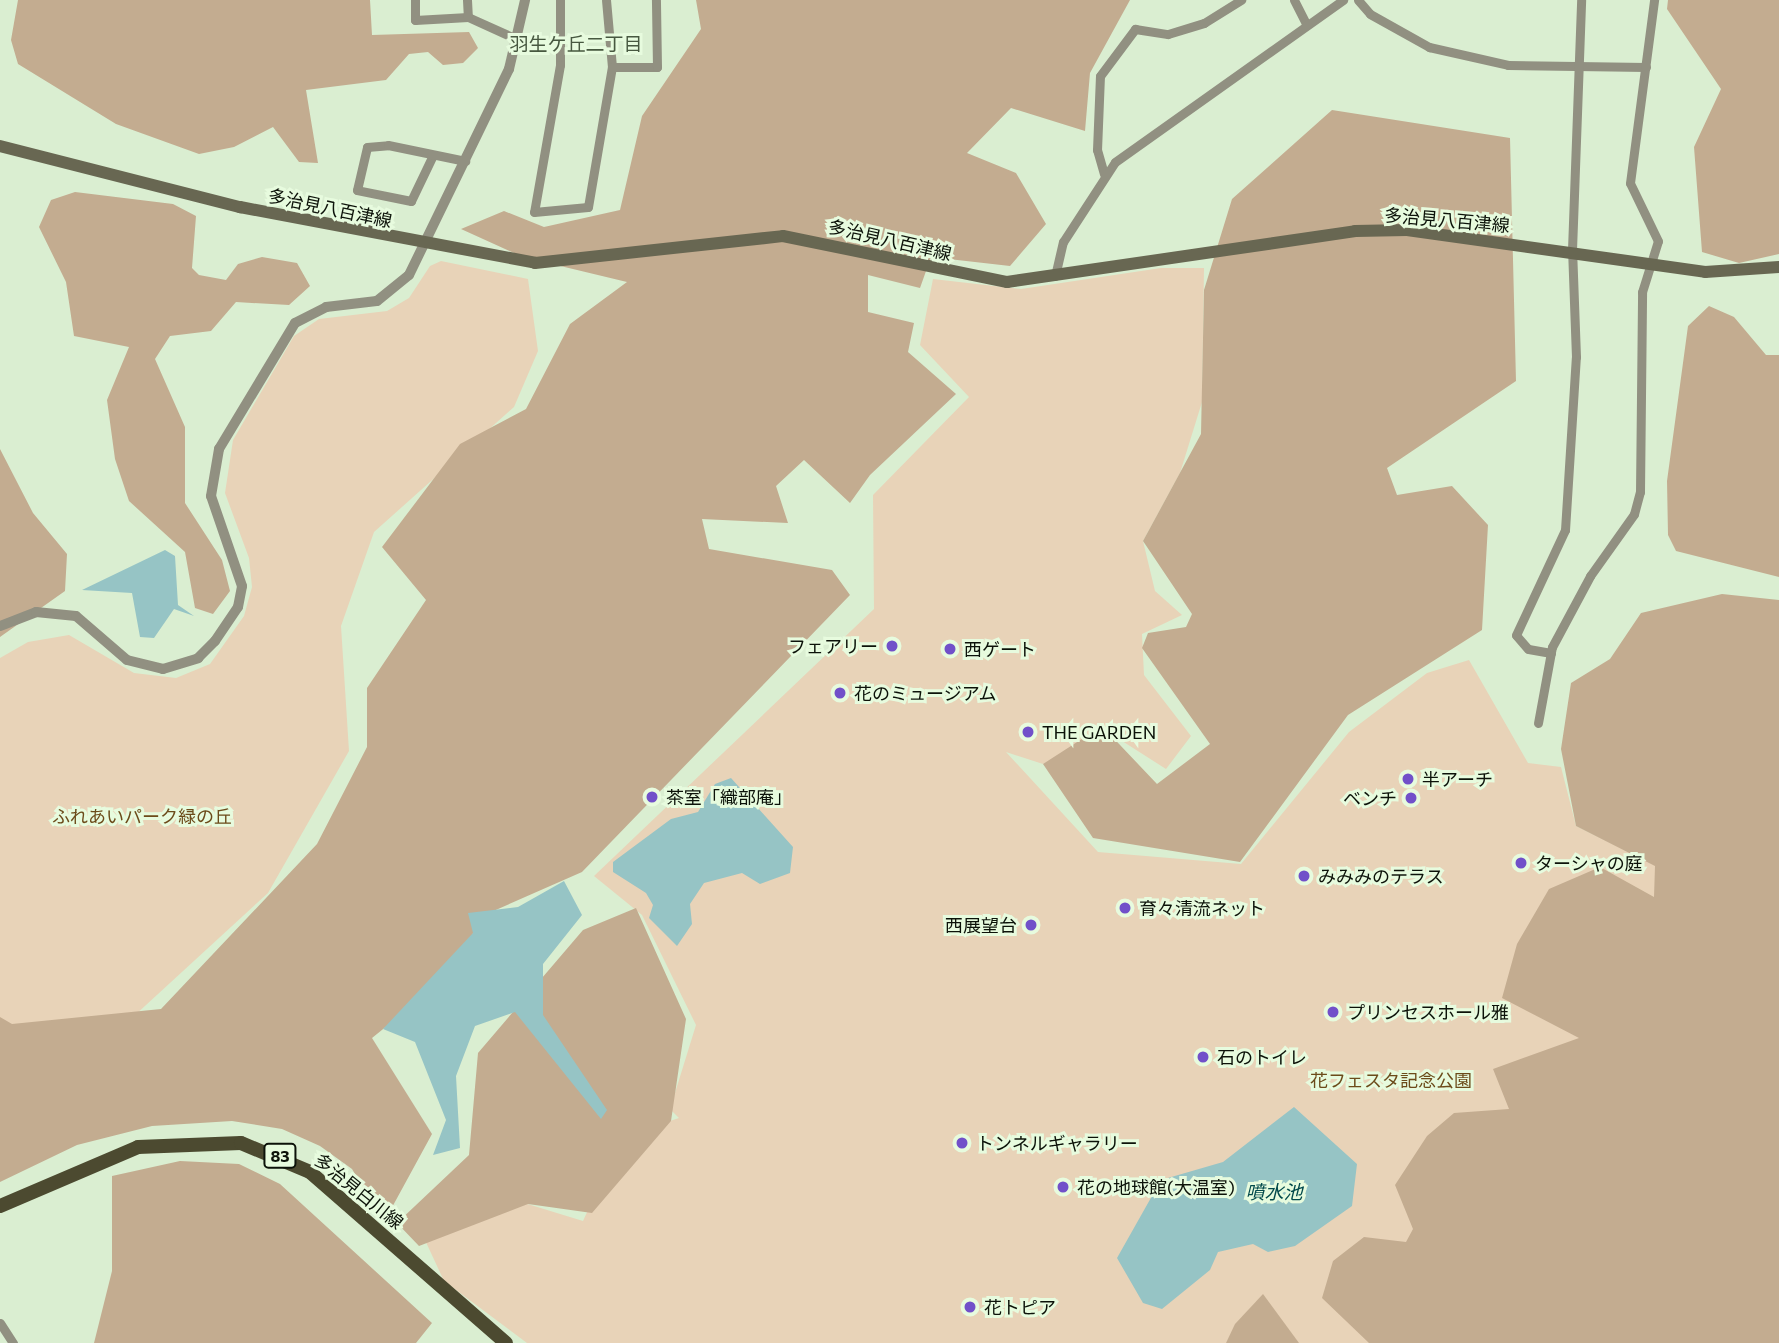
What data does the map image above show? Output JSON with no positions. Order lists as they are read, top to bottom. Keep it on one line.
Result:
{"streets":{"main road":["多治見八百津線","83","多治見白川線"]},"districts":["羽生ケ丘二丁目"],"water":["噴水池"],"parks":["ふれあいパーク緑の丘","花フェスタ記念公園"],"places":["フェアリー","西ゲート","花のミュージアム","THE GARDEN","半アーチ","茶室「織部庵」","ベンチ","ターシャの庭","みみみのテラス","育々清流ネット","西展望台","プリンセスホール雅","石のトイレ","トンネルギャラリー","花の地球館(大温室)","花トピア"]}
